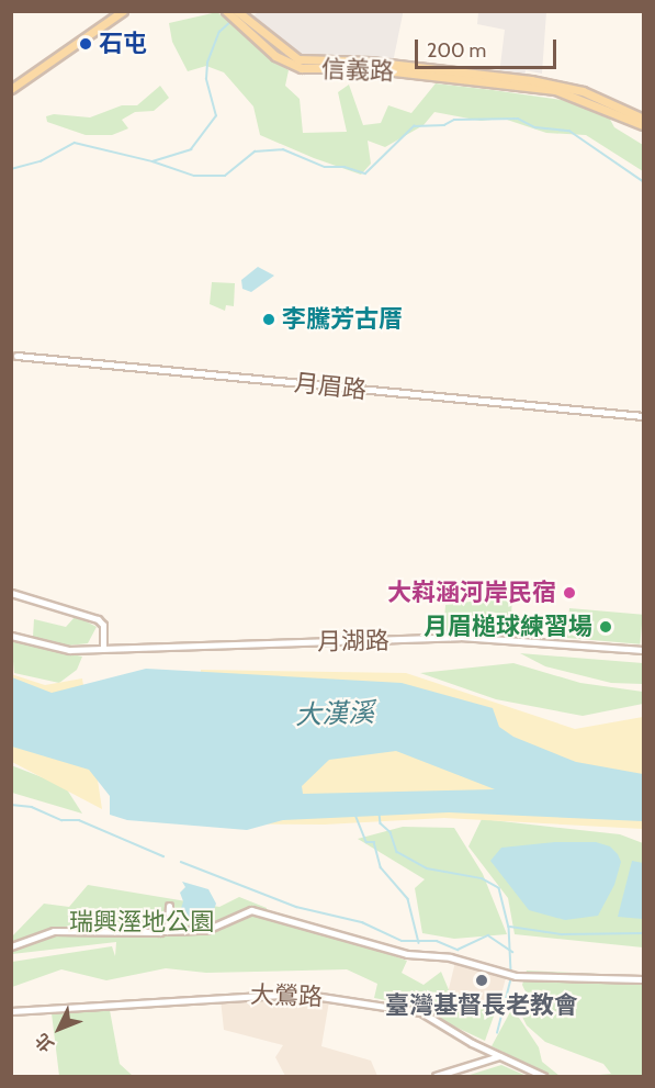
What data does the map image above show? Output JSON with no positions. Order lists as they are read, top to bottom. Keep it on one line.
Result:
{"streets":{"main road":["信義路"],"street":["月眉路","月湖路","大鶯路"]},"water":["大漢溪"],"parks":["瑞興溼地公園"],"places":["石屯","李騰芳古厝","大嵙涵河岸民宿","月眉槌球練習場","臺灣基督長老教會"],"scale_bar":"200 m","north":"bottom left"}
